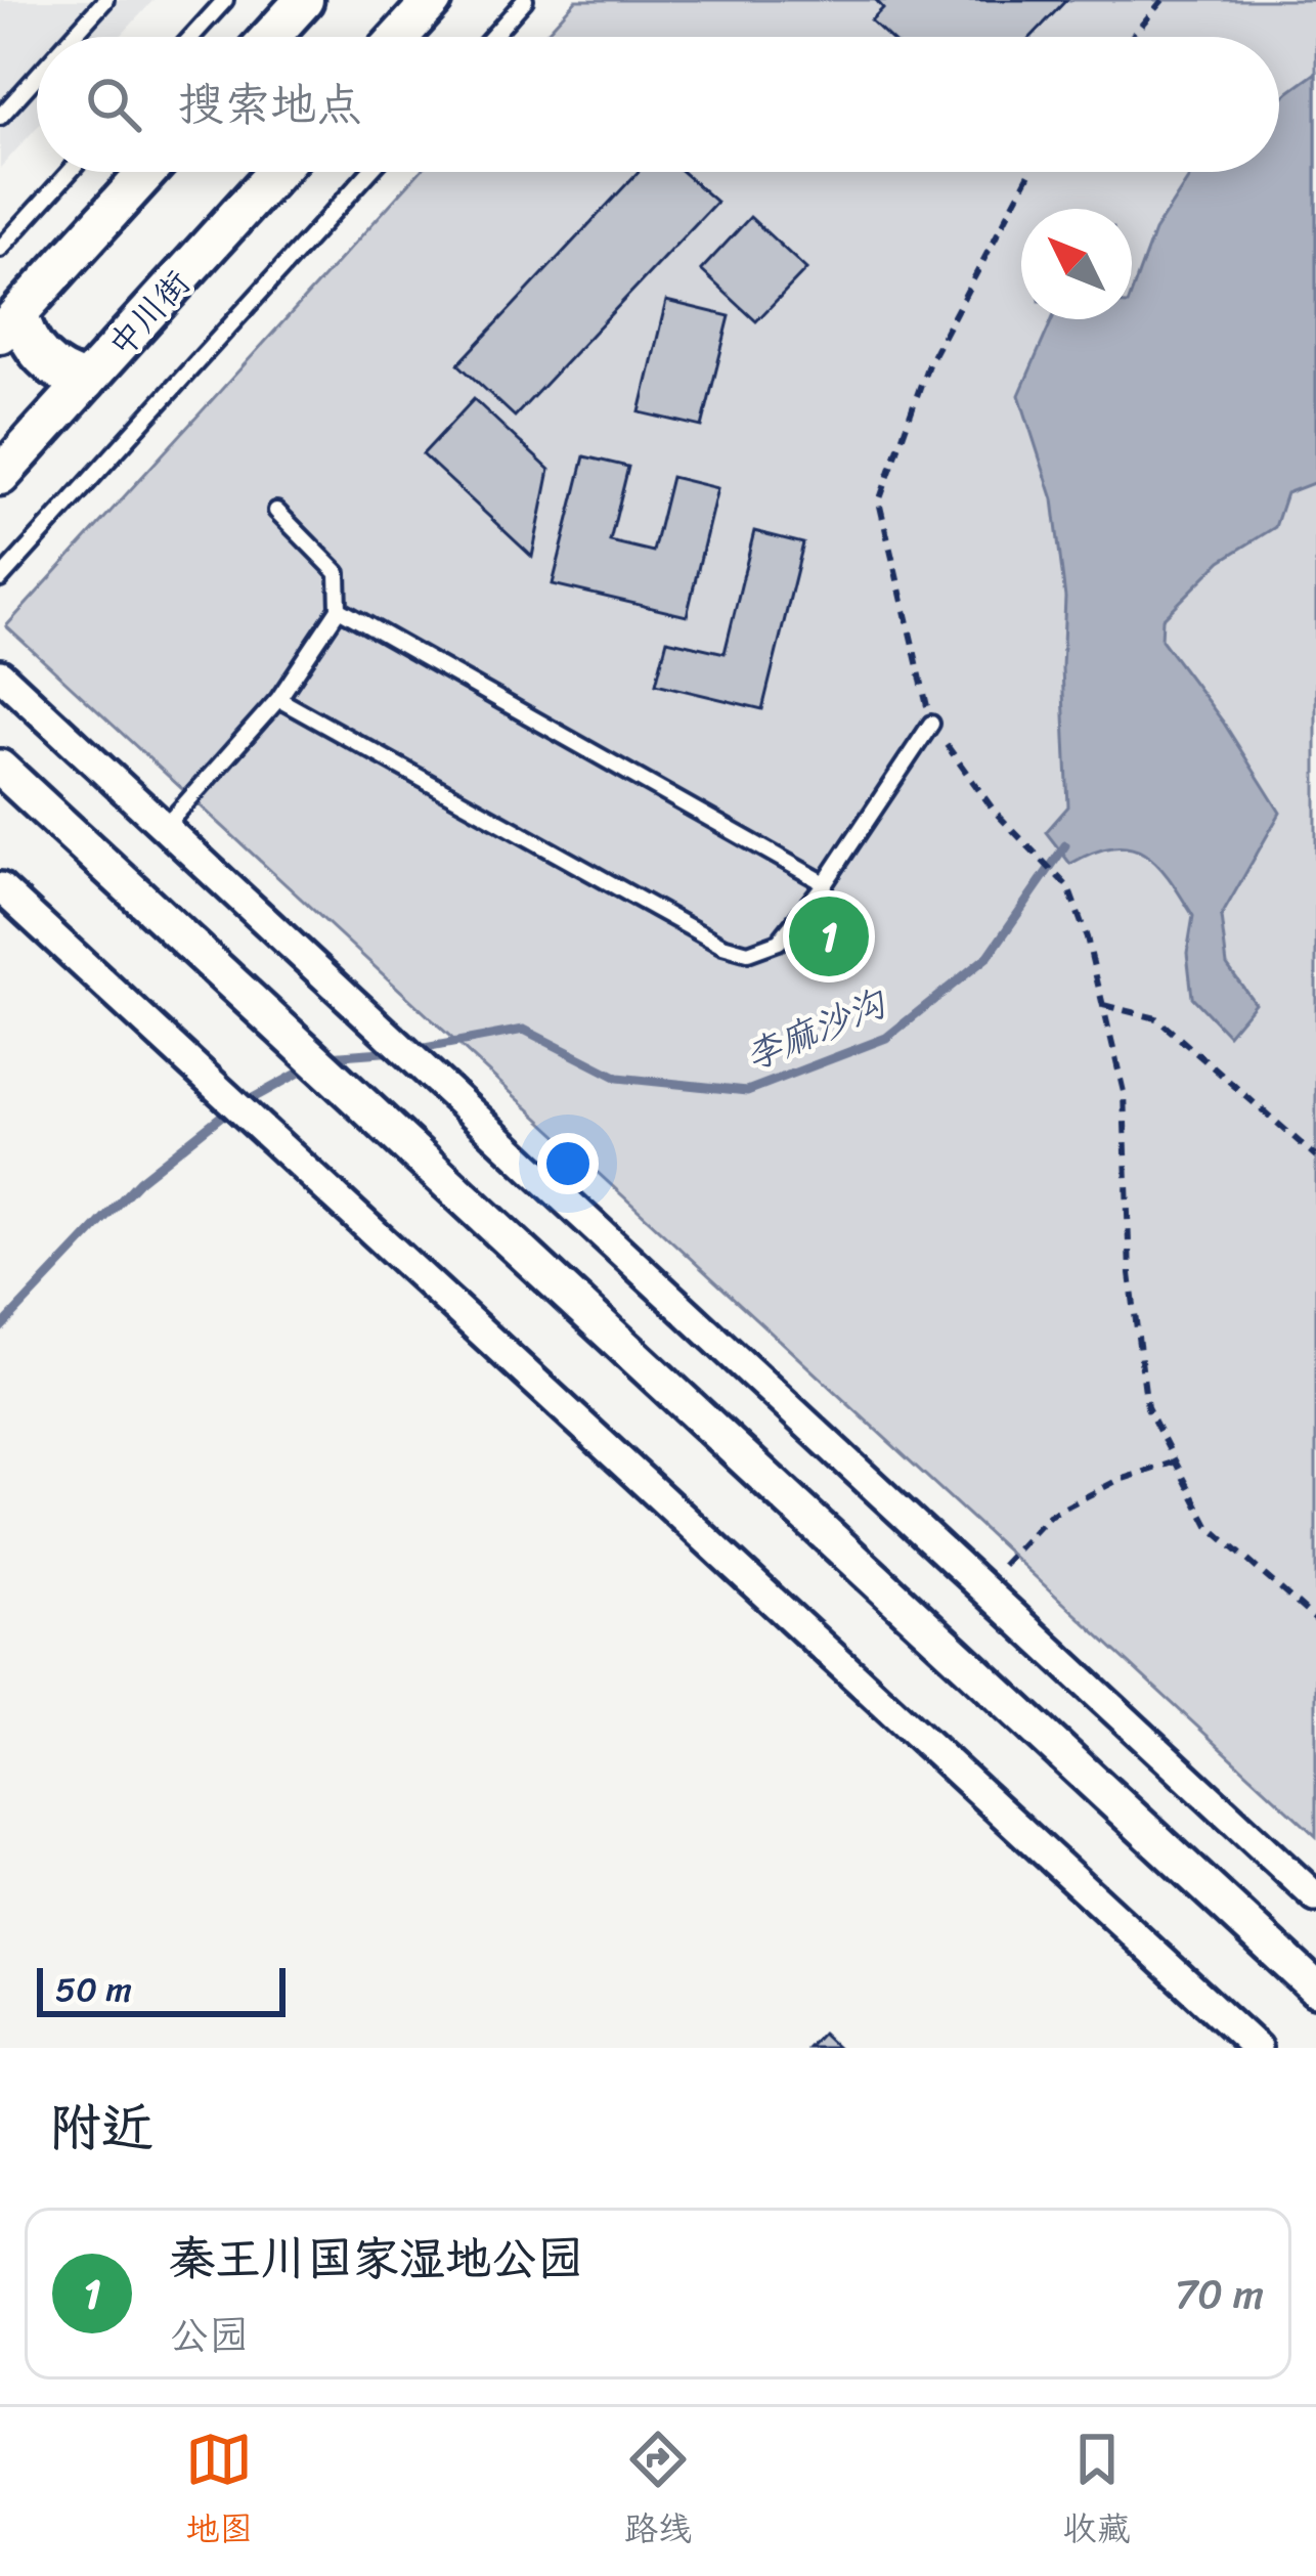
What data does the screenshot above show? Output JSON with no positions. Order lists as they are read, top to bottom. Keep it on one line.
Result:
{"streets":{"main road":["中川街"]},"water":["李麻沙沟"],"scale_bar":"50 m","north":"top left","page":{"search":"搜索地点","pins":"1","scale":"50 m","heading":"附近","list":[{"mark":"1","name":"秦王川国家湿地公园","note":"公园","value":"70 m"}],"nav":["地图","路线","收藏"]}}
